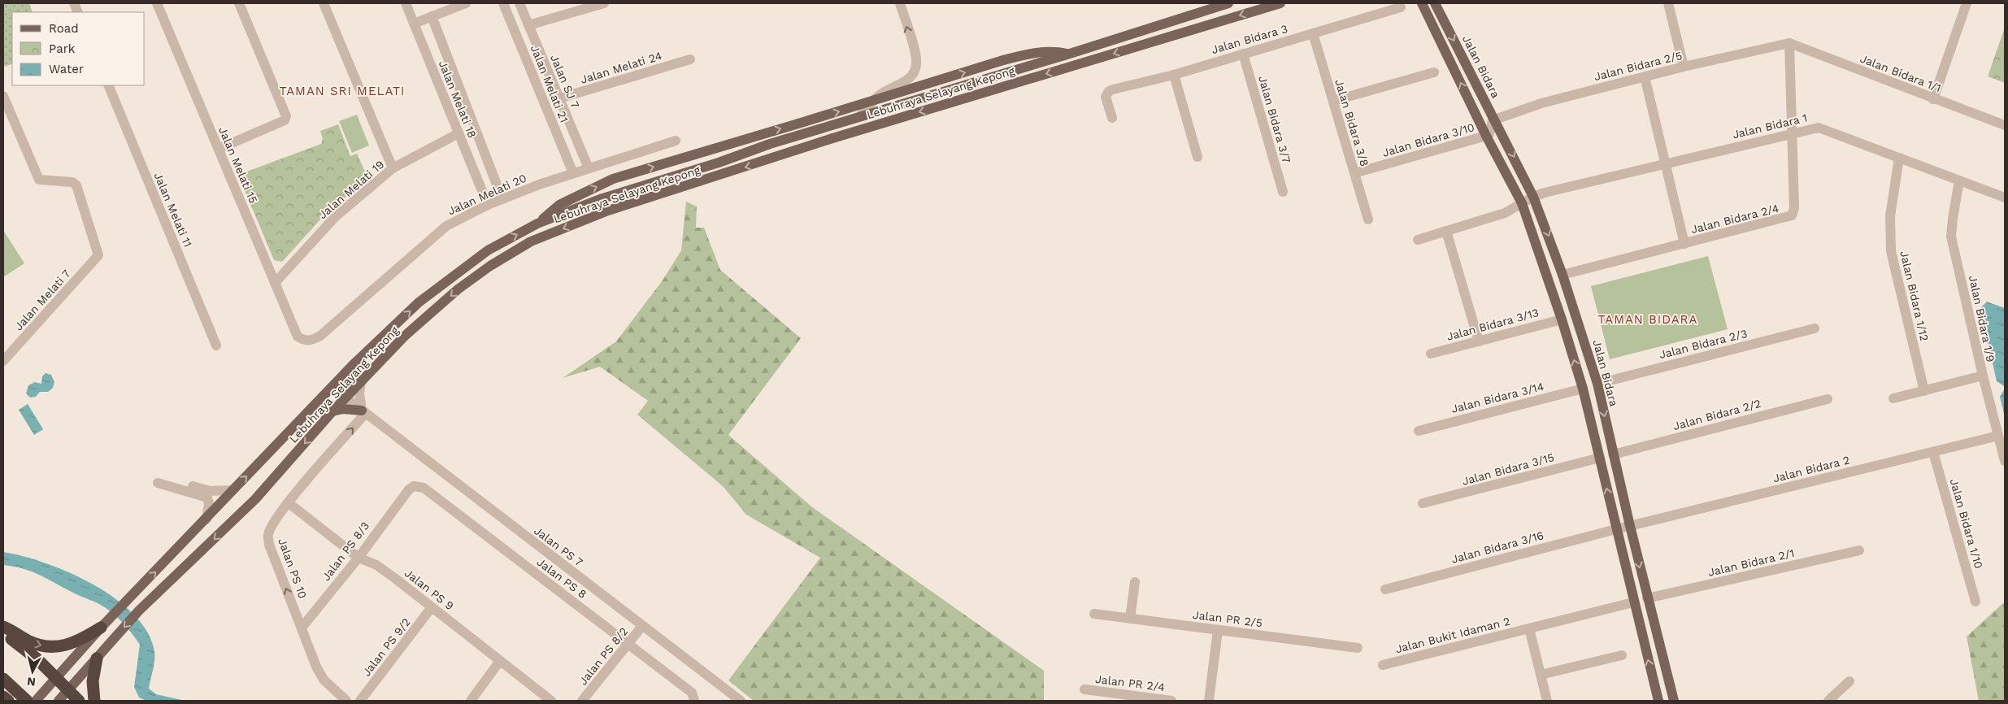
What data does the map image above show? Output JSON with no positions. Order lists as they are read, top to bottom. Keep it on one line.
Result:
{"streets":{"main road":["Jalan Bidara","Lebuhraya Selayang Kepong"],"street":["Jalan Bidara 3","Jalan Bidara 2/5","Jalan Melati 24","Jalan Bidara 1/1","Jalan SJ 7","Jalan Melati 21","Jalan Melati 18","Jalan Bidara 3/7","Jalan Bidara 3/8","Jalan Bidara 1","Jalan Bidara 3/10","Jalan Melati 15","Jalan Melati 19","Jalan Melati 20","Jalan Melati 11","Jalan Bidara 2/4","Jalan Bidara 1/12","Jalan Melati 7","Jalan Bidara 1/9","Jalan Bidara 3/13","Jalan Bidara 2/3","Jalan Bidara 3/14","Jalan Bidara 2/2","Jalan Bidara 3/15","Jalan Bidara 2","Jalan Bidara 1/10","Jalan PS 7","Jalan Bidara 3/16","Jalan PS 8/3","Jalan Bidara 2/1","Jalan PS 10","Jalan PS 8","Jalan PS 9","Jalan PR 2/5","Jalan Bukit Idaman 2","Jalan PS 9/2","Jalan PS 8/2","Jalan PR 2/4"]},"crossings":[["Jalan Bidara 3","Jalan Bidara 3/7"],["Jalan Bidara 3","Jalan Bidara 3/8"],["Jalan Bidara 2/5","Jalan Bidara"],["Jalan Bidara 2/5","Jalan Bidara 1/1"],["Jalan Bidara 2/5","Jalan Bidara 2/4"],["Jalan Bidara","Jalan Bidara 1"],["Jalan Bidara","Jalan Bidara 2/4"],["Jalan Bidara","Jalan Bidara 2/3"],["Jalan Bidara","Jalan Bidara 2/2"],["Jalan Bidara","Jalan Bidara 2"],["Jalan Bidara","Jalan Bidara 2/1"],["Jalan Melati 24","Jalan SJ 7"],["Jalan Bidara 1/1","Jalan Bidara 2/4"],["Jalan SJ 7","Jalan Melati 20"],["Jalan Melati 21","Jalan Melati 20"],["Lebuhraya Selayang Kepong","Jalan PS 7"],["Jalan Melati 18","Jalan Melati 19"],["Jalan Melati 18","Jalan Melati 20"],["Jalan Bidara 3/8","Jalan Bidara 3/10"],["Jalan Bidara 1","Jalan Bidara 2/4"],["Jalan Bidara 1","Jalan Bidara 1/12"],["Jalan Bidara 1","Jalan Bidara 1/9"],["Jalan Melati 15","Jalan Melati 19"],["Jalan Melati 15","Jalan Melati 20"],["Jalan Bidara 1/9","Jalan Bidara 2"],["Jalan Bidara 2","Jalan Bidara 1/10"],["Jalan Bidara 2","Jalan Bidara 3/16"],["Jalan PS 7","Jalan PS 10"],["Jalan PS 7","Jalan PS 8/2"],["Jalan PS 8/3","Jalan PS 10"],["Jalan PS 8/3","Jalan PS 8"],["Jalan PS 8/3","Jalan PS 9"],["Jalan PS 10","Jalan PS 9"],["Jalan PS 8","Jalan PS 8/2"],["Jalan PS 9","Jalan PS 9/2"]],"one_way":["Jalan PS 10"],"districts":["TAMAN SRI MELATI","TAMAN BIDARA"],"legend":["Road","Park","Water"],"north":"bottom"}
